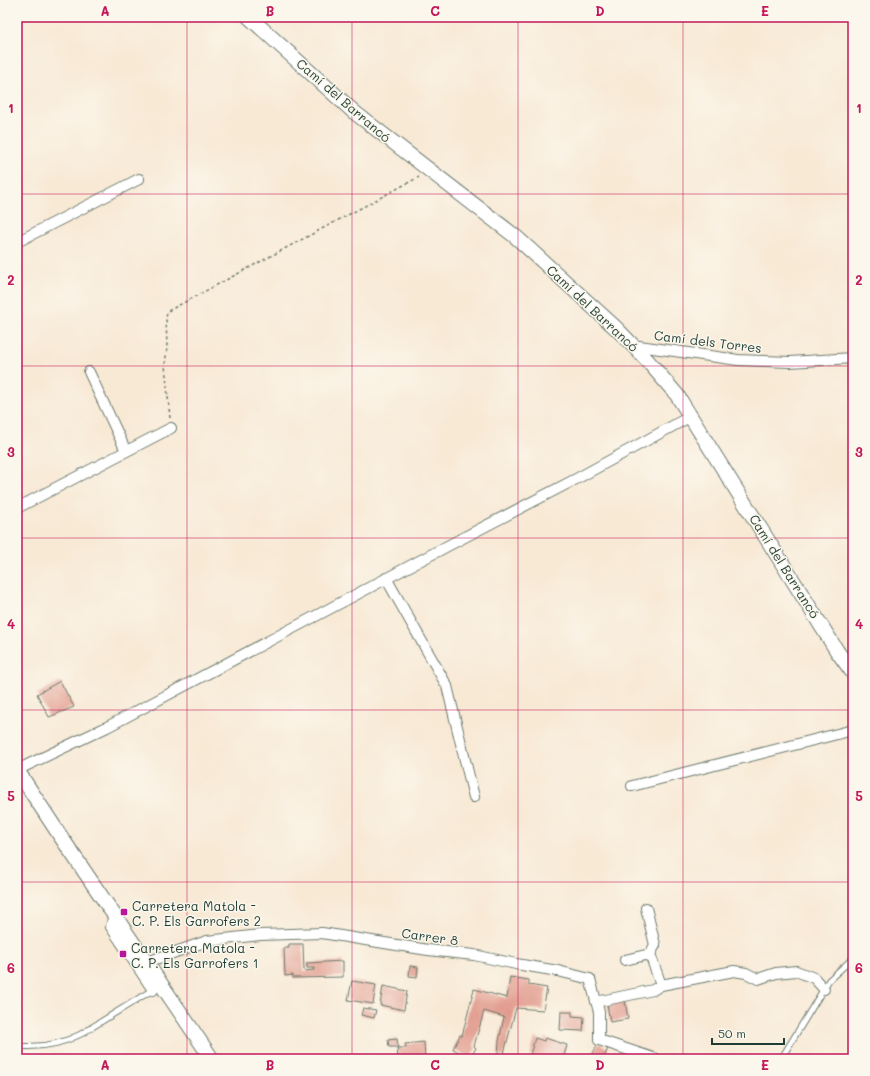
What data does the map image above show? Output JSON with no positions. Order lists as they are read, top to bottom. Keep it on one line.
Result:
{"streets":{"street":["Camí del Barrancó","Camí dels Torres","Carrer 8"]},"crossings":[["Camí del Barrancó","Camí dels Torres"]],"places":{"transit":["Carretera Matola - C. P. Els Garrofers 2","Carretera Matola - C. P. Els Garrofers 1"]},"scale_bar":"50 m","grid":{"columns":["A","B","C","D","E"],"rows":["1","2","3","4","5","6"]}}
